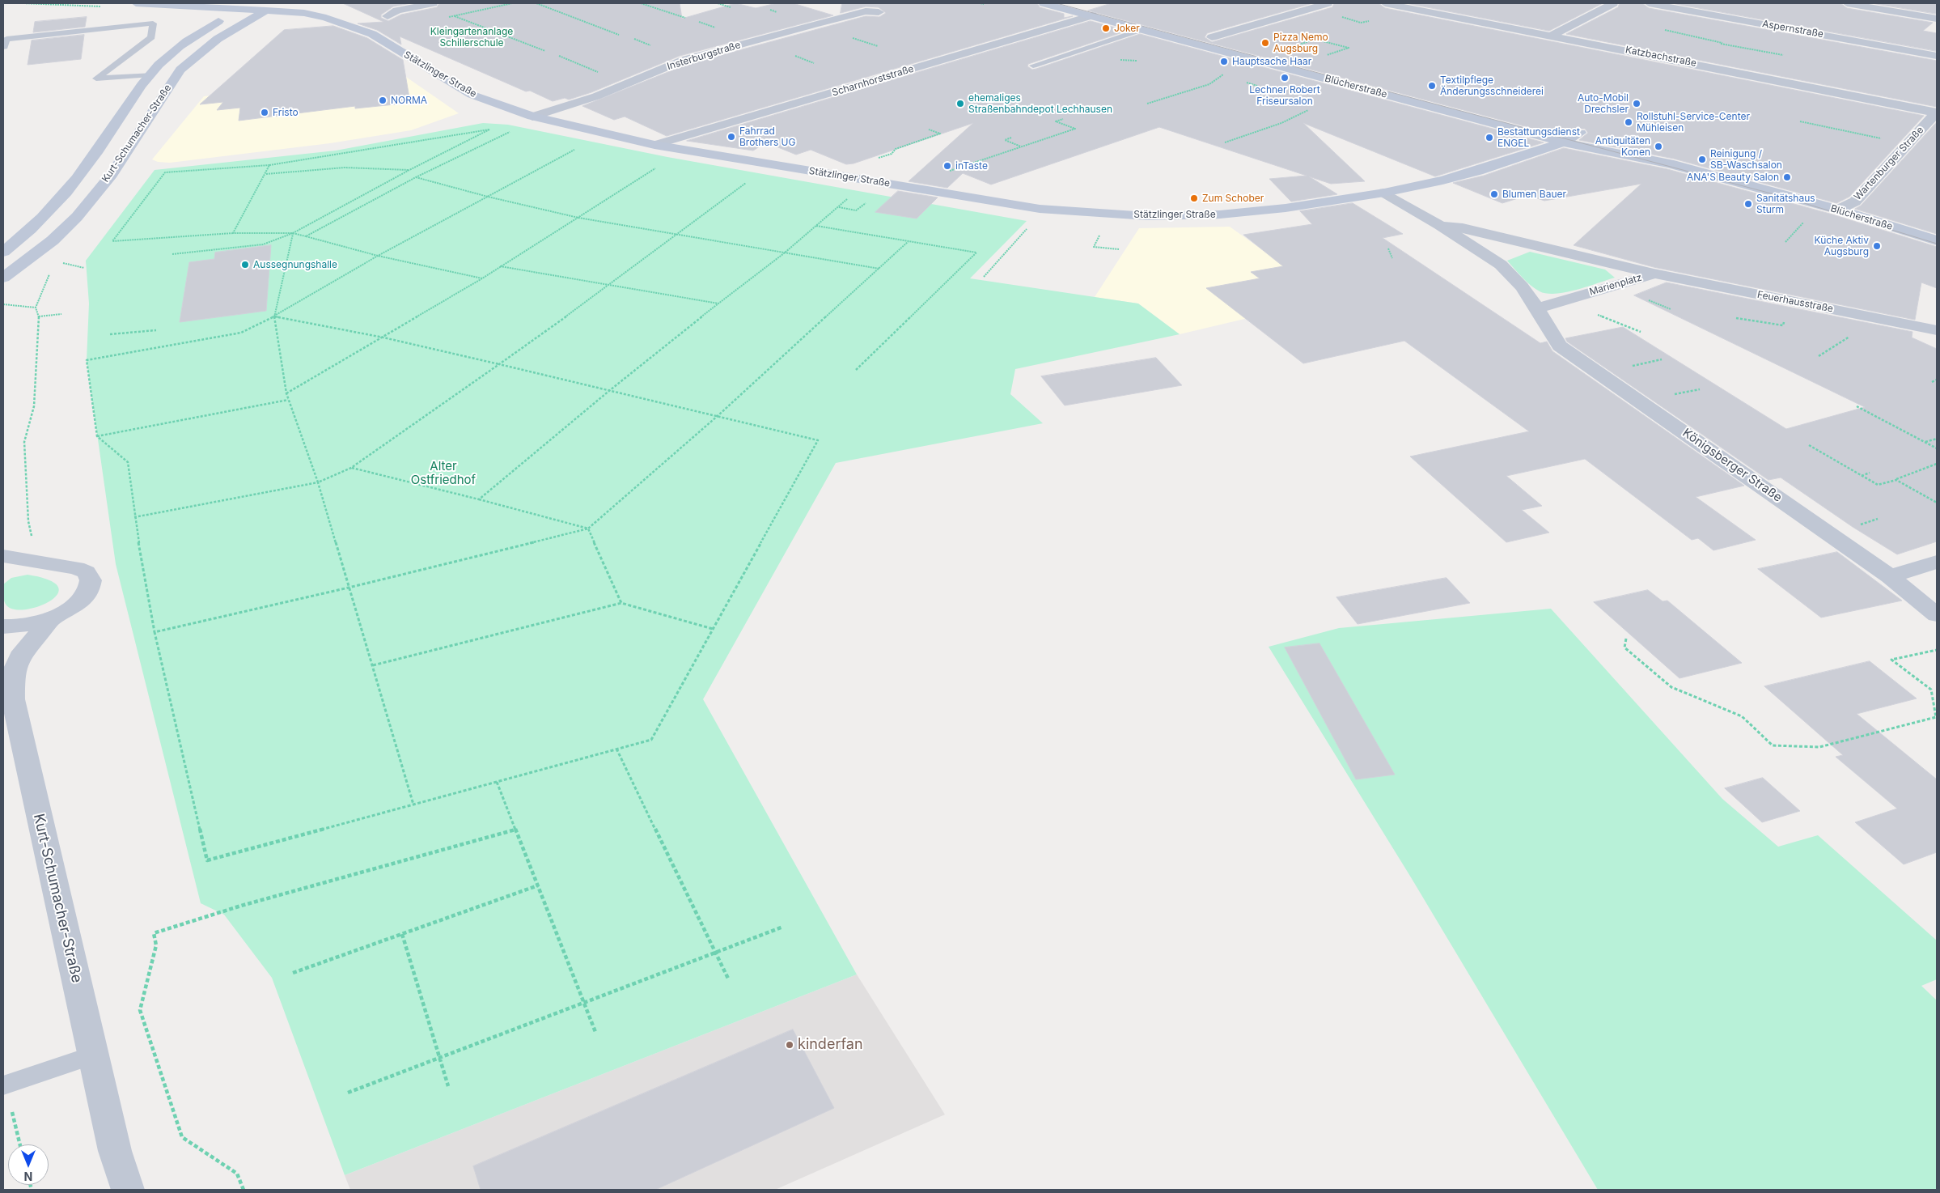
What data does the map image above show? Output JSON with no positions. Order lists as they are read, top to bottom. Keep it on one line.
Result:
{"streets":{"street":["Aspernstraße","Insterburgstraße","Katzbachstraße","Stätzlinger Straße","Scharnhorststraße","Blücherstraße","Kurt-Schumacher-Straße","Wartenburger Straße","Marienplatz","Feuerhausstraße","Königsberger Straße"]},"crossings":[["Insterburgstraße","Stätzlinger Straße"],["Katzbachstraße","Wartenburger Straße"],["Stätzlinger Straße","Scharnhorststraße"],["Stätzlinger Straße","Blücherstraße"],["Stätzlinger Straße","Kurt-Schumacher-Straße"],["Stätzlinger Straße","Marienplatz"],["Scharnhorststraße","Blücherstraße"],["Blücherstraße","Wartenburger Straße"],["Marienplatz","Feuerhausstraße"],["Marienplatz","Königsberger Straße"]],"parks":["Kleingartenanlage Schillerschule","Alter Ostfriedhof"],"places":["Joker","Pizza Nemo Augsburg","Hauptsache Haar","Lechner Robert Friseursalon","Textilpflege Änderungsschneiderei","NORMA","ehemaliges Straßenbahndepot Lechhausen","Auto-Mobil Drechsler","Fristo","Rollstuhl-Service-Center Mühleisen","Fahrrad Brothers UG","Bestattungsdienst ENGEL","Antiquitäten Konen","Reinigung / SB-Waschsalon","inTaste","ANA'S Beauty Salon","Blumen Bauer","Zum Schober","Sanitätshaus Sturm","Küche Aktiv Augsburg","Aussegnungshalle","kinderfan"],"north":"bottom"}
